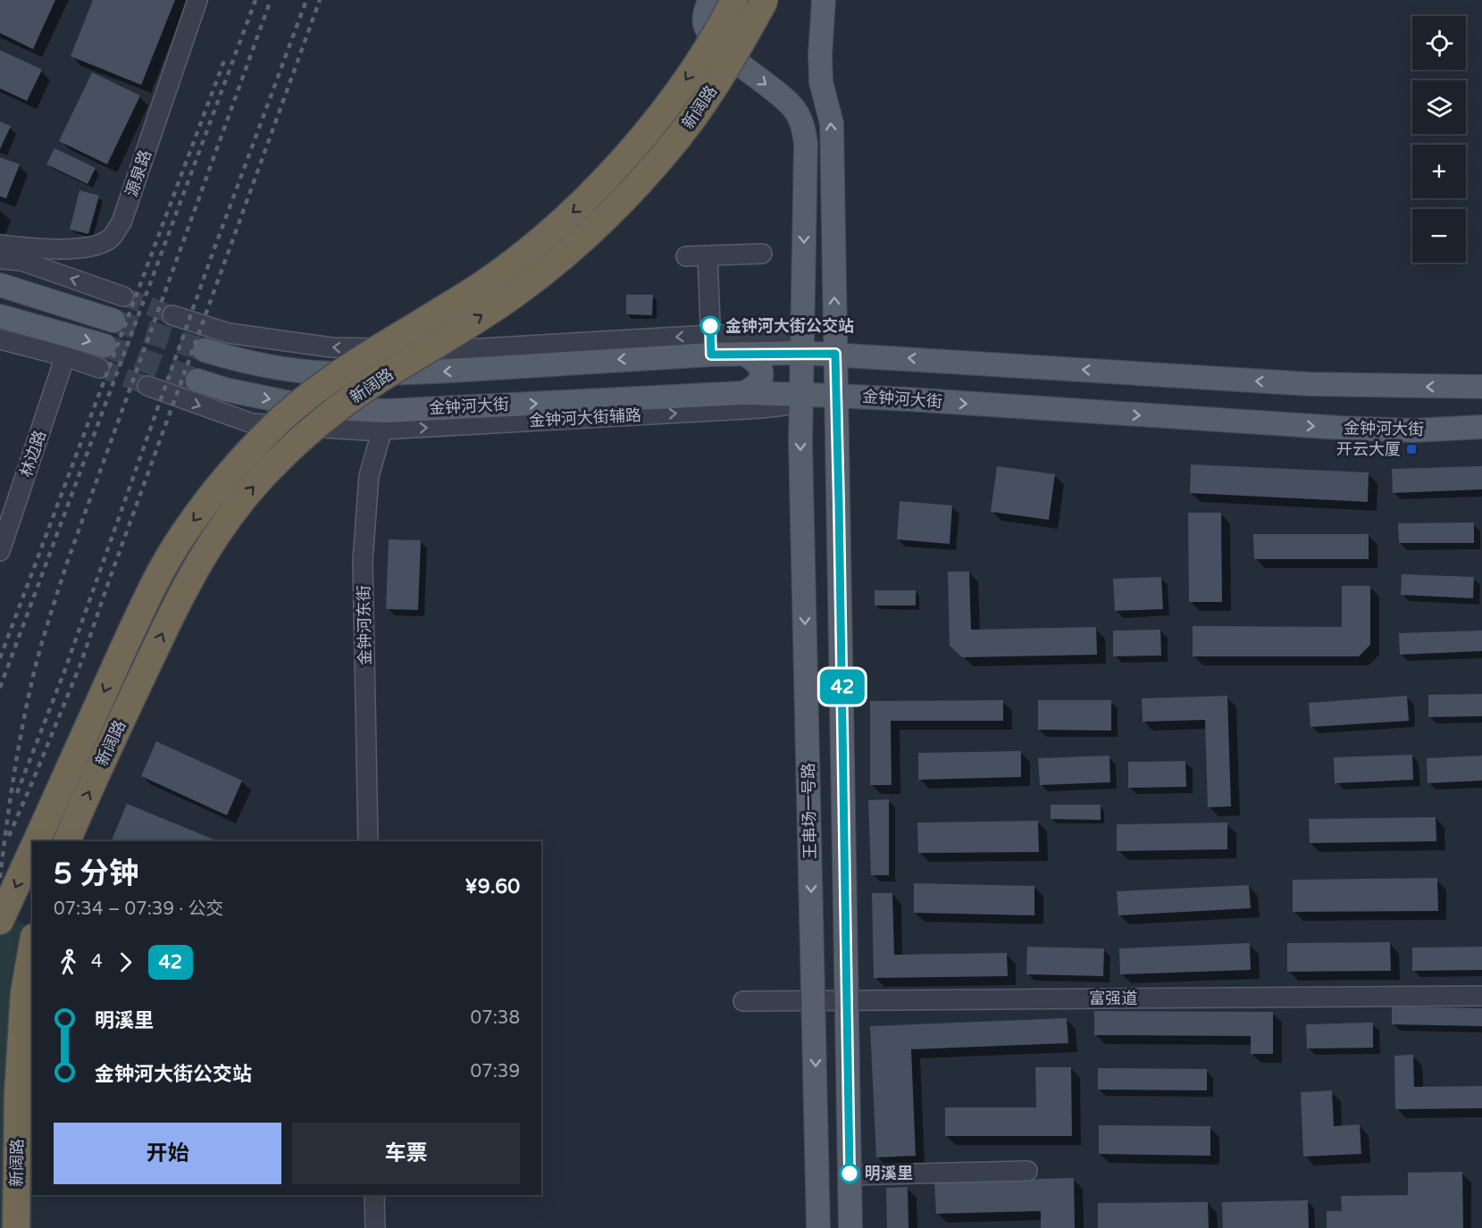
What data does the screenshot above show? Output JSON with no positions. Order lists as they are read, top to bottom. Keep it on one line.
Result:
{"streets":{"highway":["新阔路"],"main road":["金钟河大街","王串场一号路"],"street":["源泉路","金钟河大街辅路","林边路","金钟河东街","富强道"]},"crossings":[["金钟河大街","金钟河大街辅路"],["金钟河大街","金钟河东街"],["金钟河大街","王串场一号路"],["金钟河大街辅路","金钟河东街"],["金钟河大街辅路","王串场一号路"],["王串场一号路","富强道"]],"places":{"other":["金钟河大街公交站","明溪里"],"transit":["开云大厦"]},"lines":["bus line 42"],"page":{"on_map":"42","map_buttons":["+","−"],"heading":["5 分钟","07:34 – 07:39 · 公交","¥9.60"],"legs":["4","42"],"list":[{"name":"明溪里","value":"07:38"},{"name":"金钟河大街公交站","value":"07:39"}],"buttons":["开始","车票"]}}
